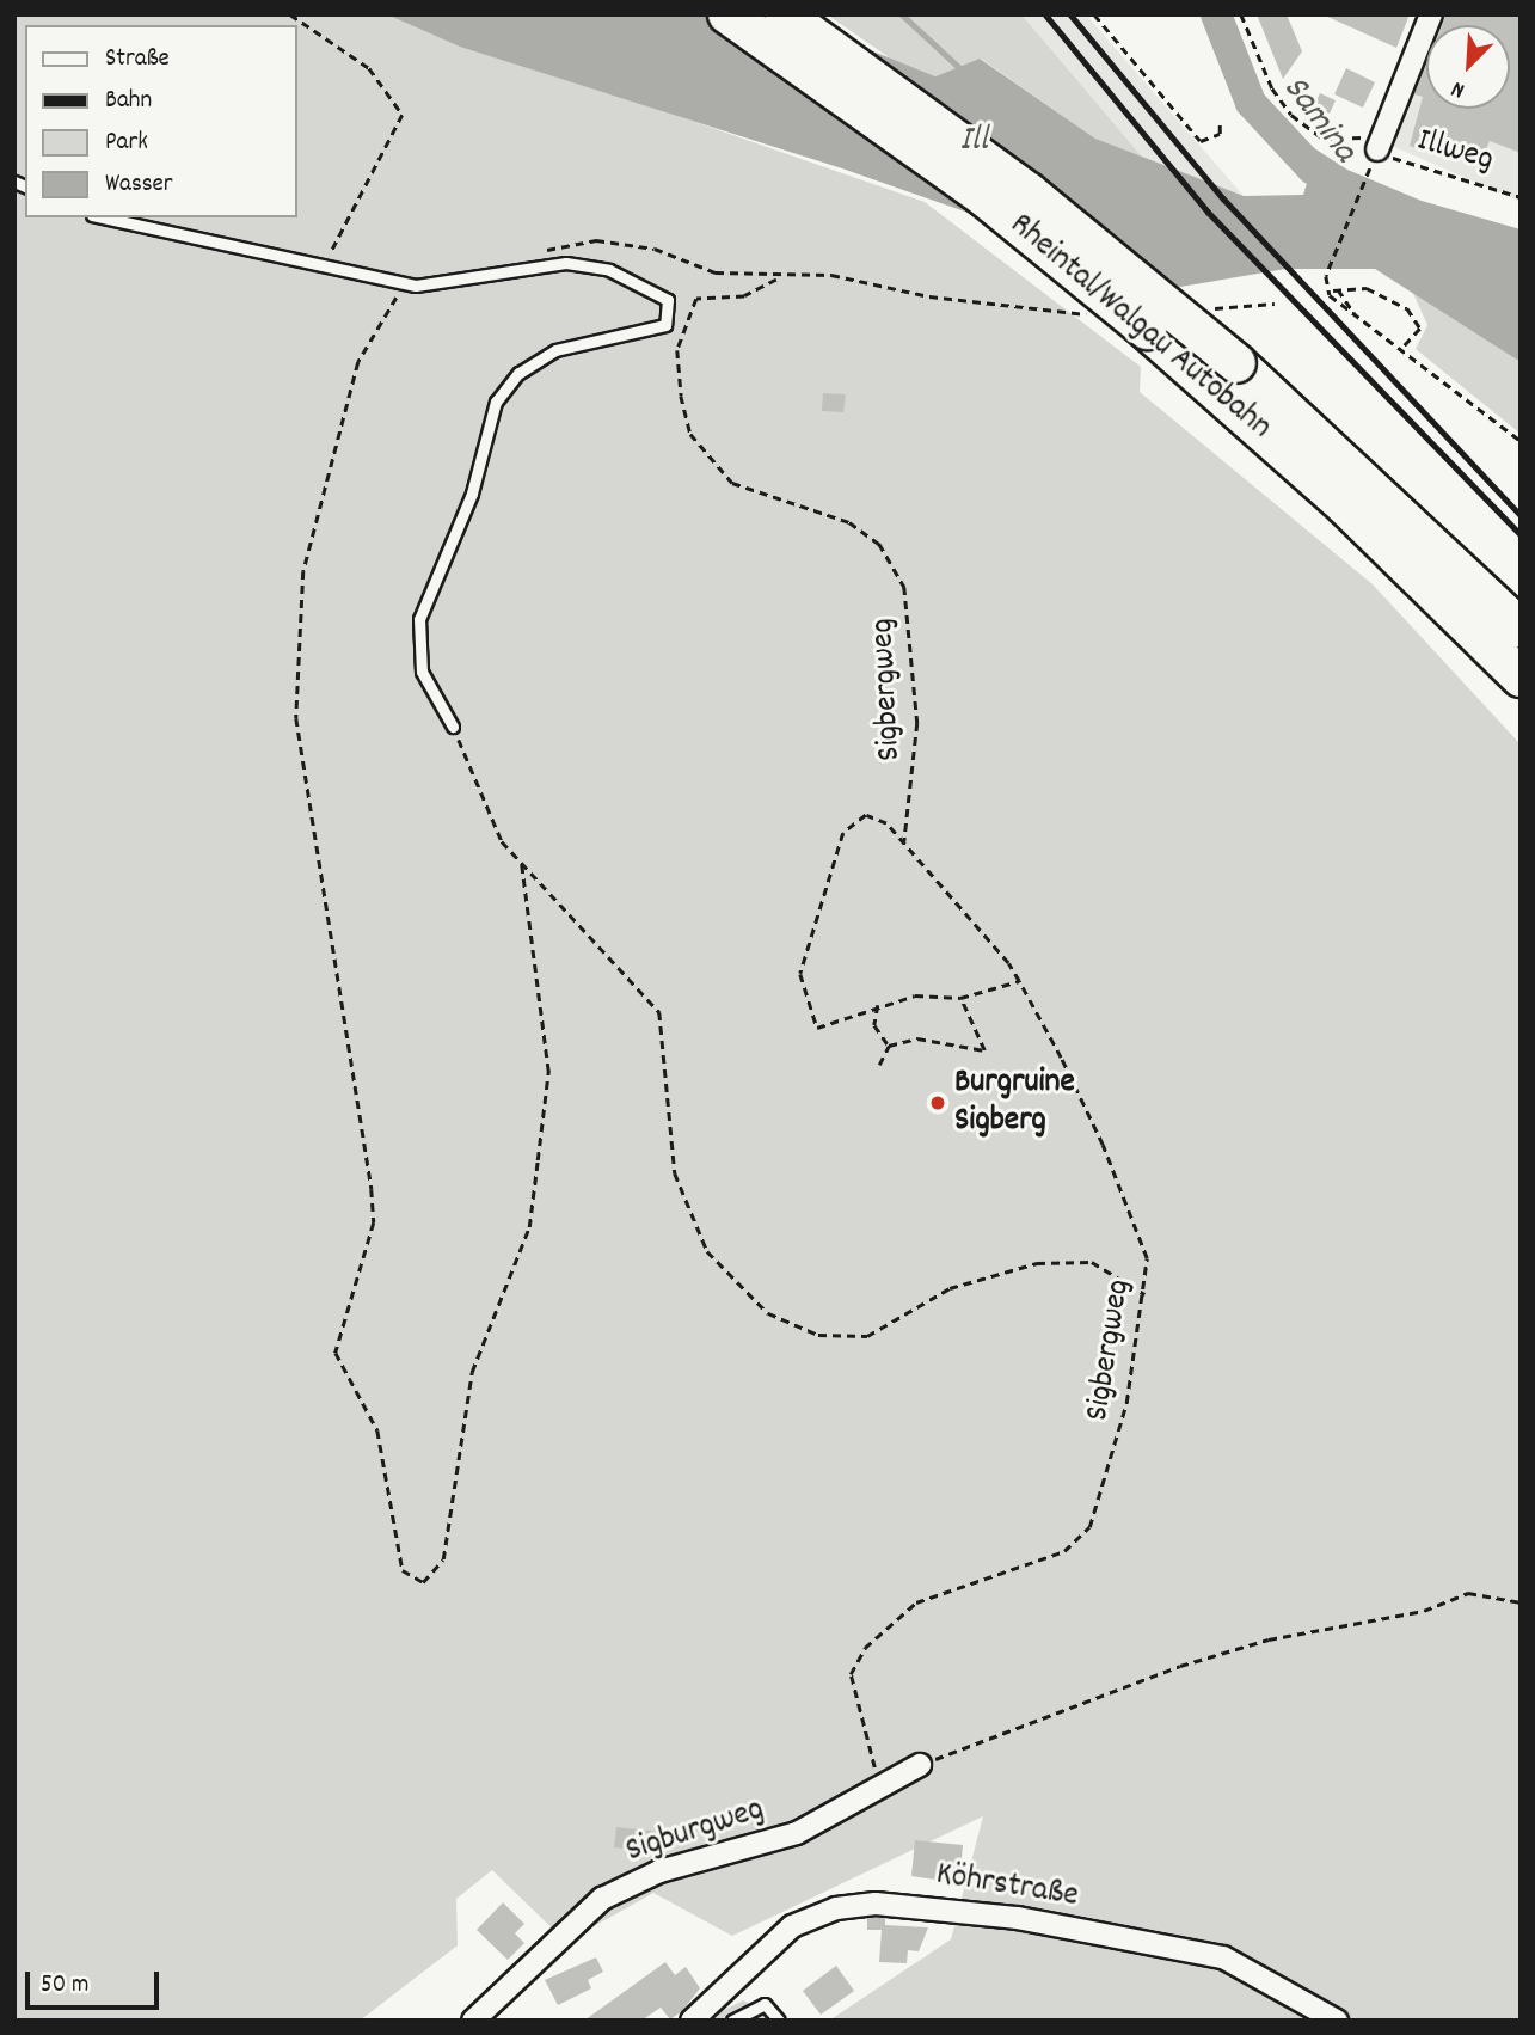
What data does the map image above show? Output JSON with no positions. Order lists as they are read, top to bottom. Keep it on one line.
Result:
{"streets":{"highway":["Rheintal/Walgau Autobahn"],"street":["Sigburgweg","Köhrstraße"],"path":["Illweg","Sigbergweg"]},"crossings":[["Sigbergweg","Sigburgweg"]],"water":["Samina","Ill"],"places":["Burgruine Sigberg"],"legend":["Straße","Bahn","Park","Wasser"],"scale_bar":"50 m","north":"bottom left"}
